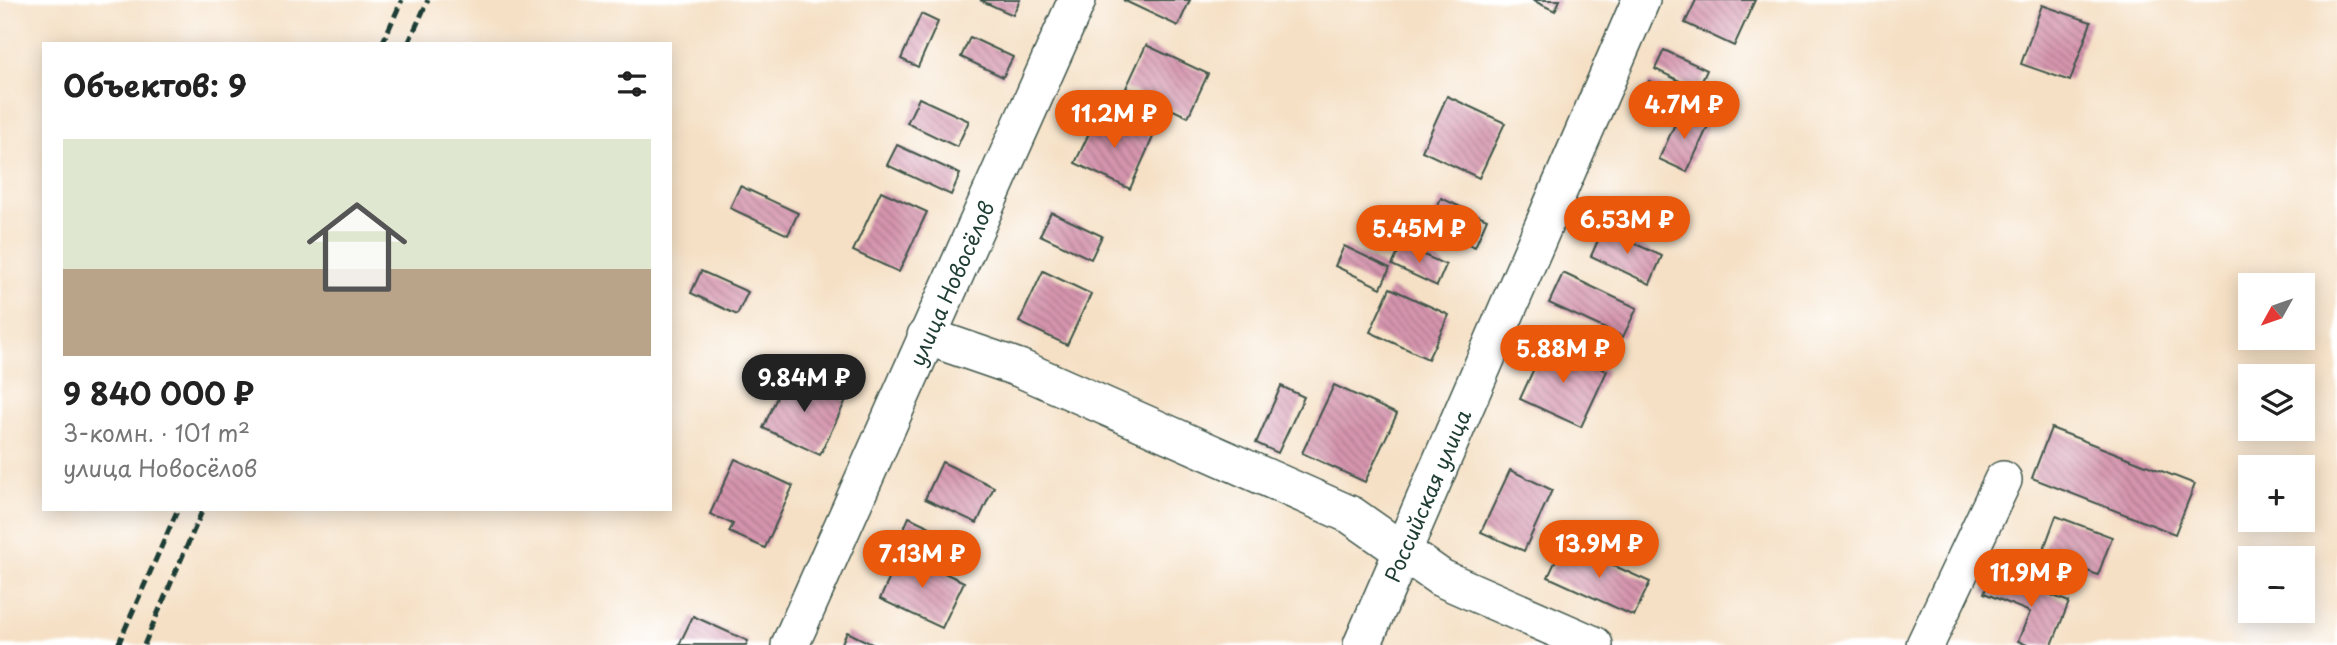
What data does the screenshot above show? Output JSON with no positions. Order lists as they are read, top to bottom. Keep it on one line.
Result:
{"streets":{"street":["улица Новосёлов","Российская улица"]},"north":"bottom left","page":{"heading":"Объектов: 9","price":["4.7M ₽","11.2M ₽","6.53M ₽","5.45M ₽","5.88M ₽","9.84M ₽","13.9M ₽","7.13M ₽","11.9M ₽"],"list":[{"name":"9 840 000 ₽","note":"3-комн. · 101 m² · улица Новосёлов"}],"map_buttons":["+","−"]}}
